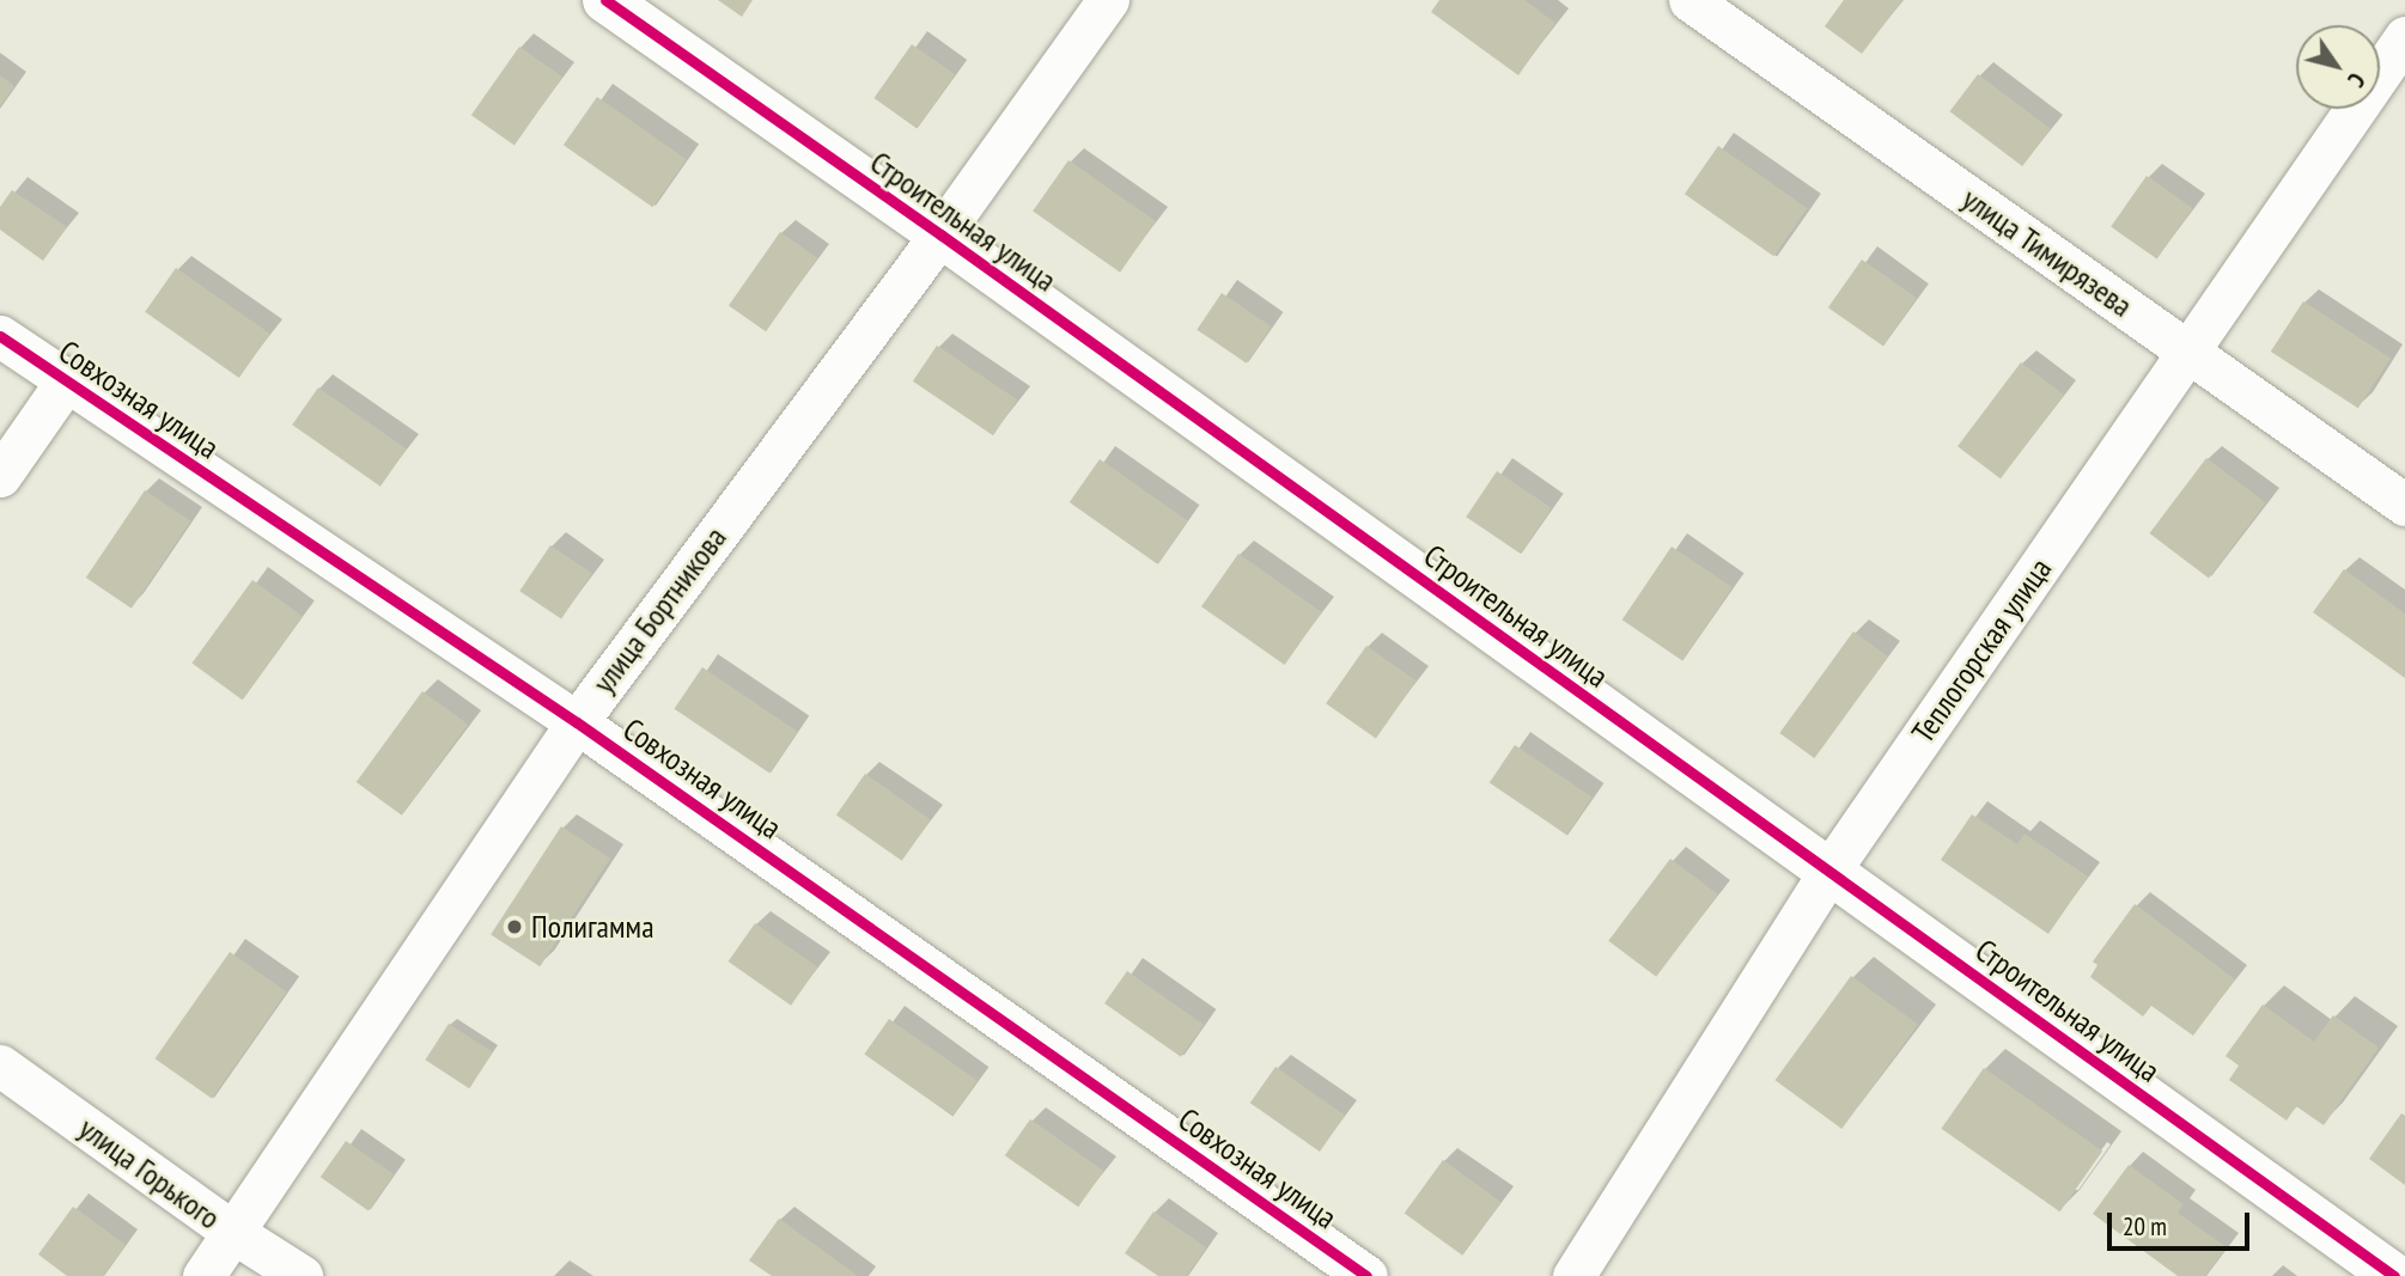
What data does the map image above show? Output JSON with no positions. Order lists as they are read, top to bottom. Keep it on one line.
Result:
{"streets":{"street":["Строительная улица","улица Тимирязева","Совхозная улица","улица Бортникова","Теплогорская улица","улица Горького"]},"crossings":[["Строительная улица","улица Бортникова"],["Строительная улица","Теплогорская улица"],["улица Тимирязева","Теплогорская улица"],["Совхозная улица","улица Бортникова"],["улица Бортникова","улица Горького"]],"places":["Полигамма"],"scale_bar":"20 m","north":"bottom right"}
